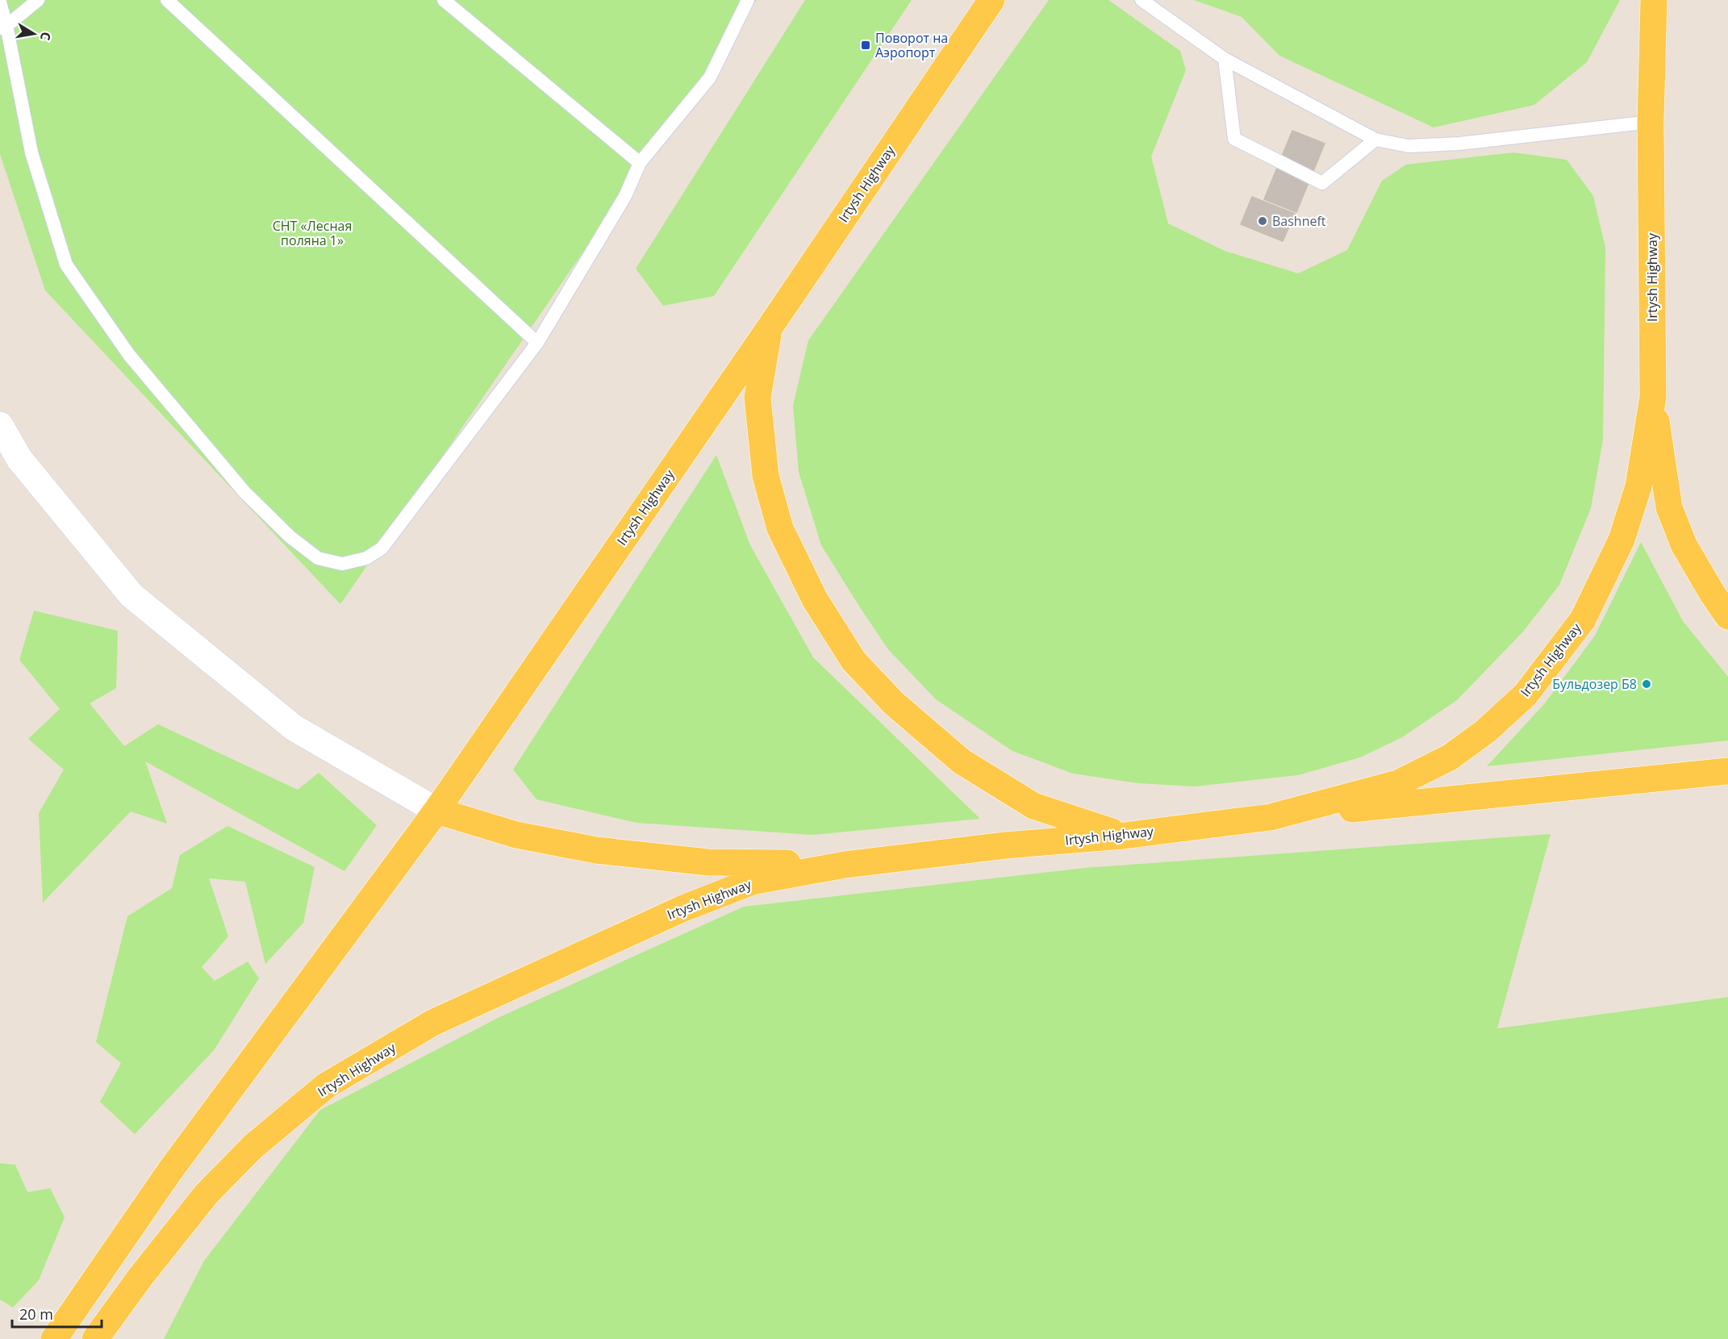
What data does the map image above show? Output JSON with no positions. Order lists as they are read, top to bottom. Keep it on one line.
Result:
{"streets":{"main road":["Irtysh Highway"]},"parks":["СНТ «Лесная поляна 1»"],"places":{"transit":["Поворот на Аэропорт"],"other":["Bashneft","Бульдозер Б8"]},"scale_bar":"20 m","north":"right"}
